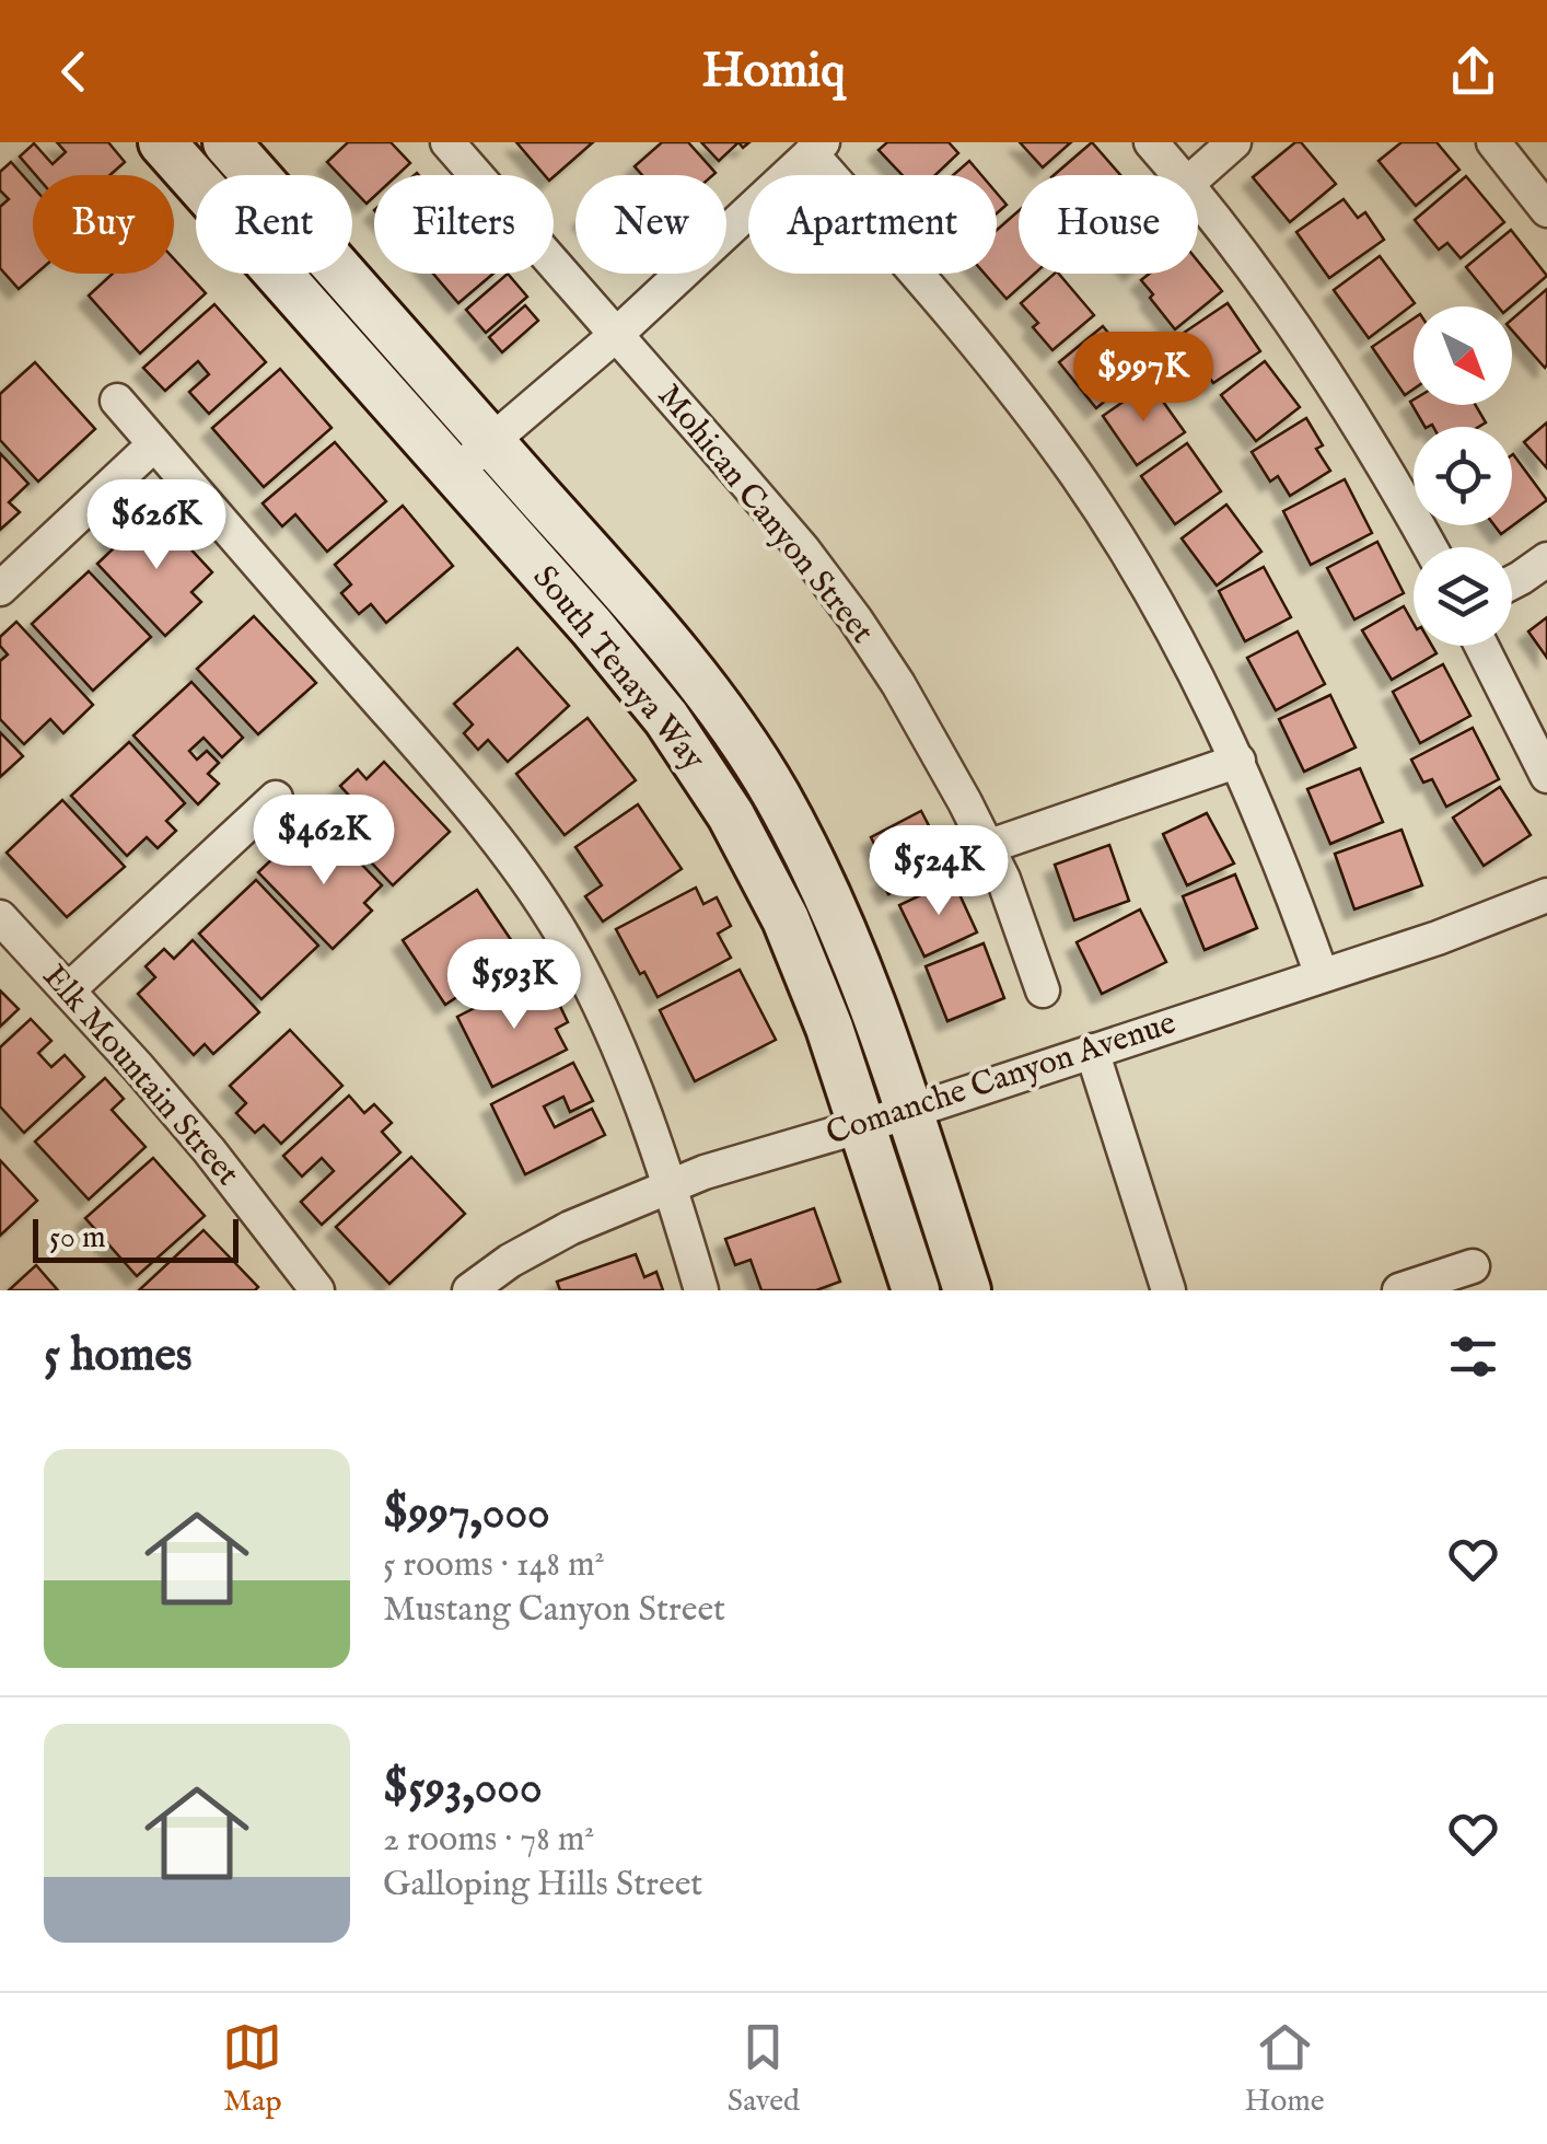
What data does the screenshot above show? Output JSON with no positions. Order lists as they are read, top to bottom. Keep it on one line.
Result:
{"streets":{"street":["Mohican Canyon Street","South Tenaya Way","Elk Mountain Street","Comanche Canyon Avenue"]},"crossings":[["South Tenaya Way","Comanche Canyon Avenue"]],"scale_bar":"50 m","north":"bottom right","page":{"header":"Homiq","chip":["Buy","Rent","Filters","New","Apartment","House"],"price":["$997K","$626K","$462K","$524K","$593K"],"scale":"50 m","heading":"5 homes","list":[{"name":"$997,000","note":"5 rooms · 148 m² · Mustang Canyon Street"},{"name":"$593,000","note":"2 rooms · 78 m² · Galloping Hills Street"}],"tabs":["Map","Saved","Home"]}}
